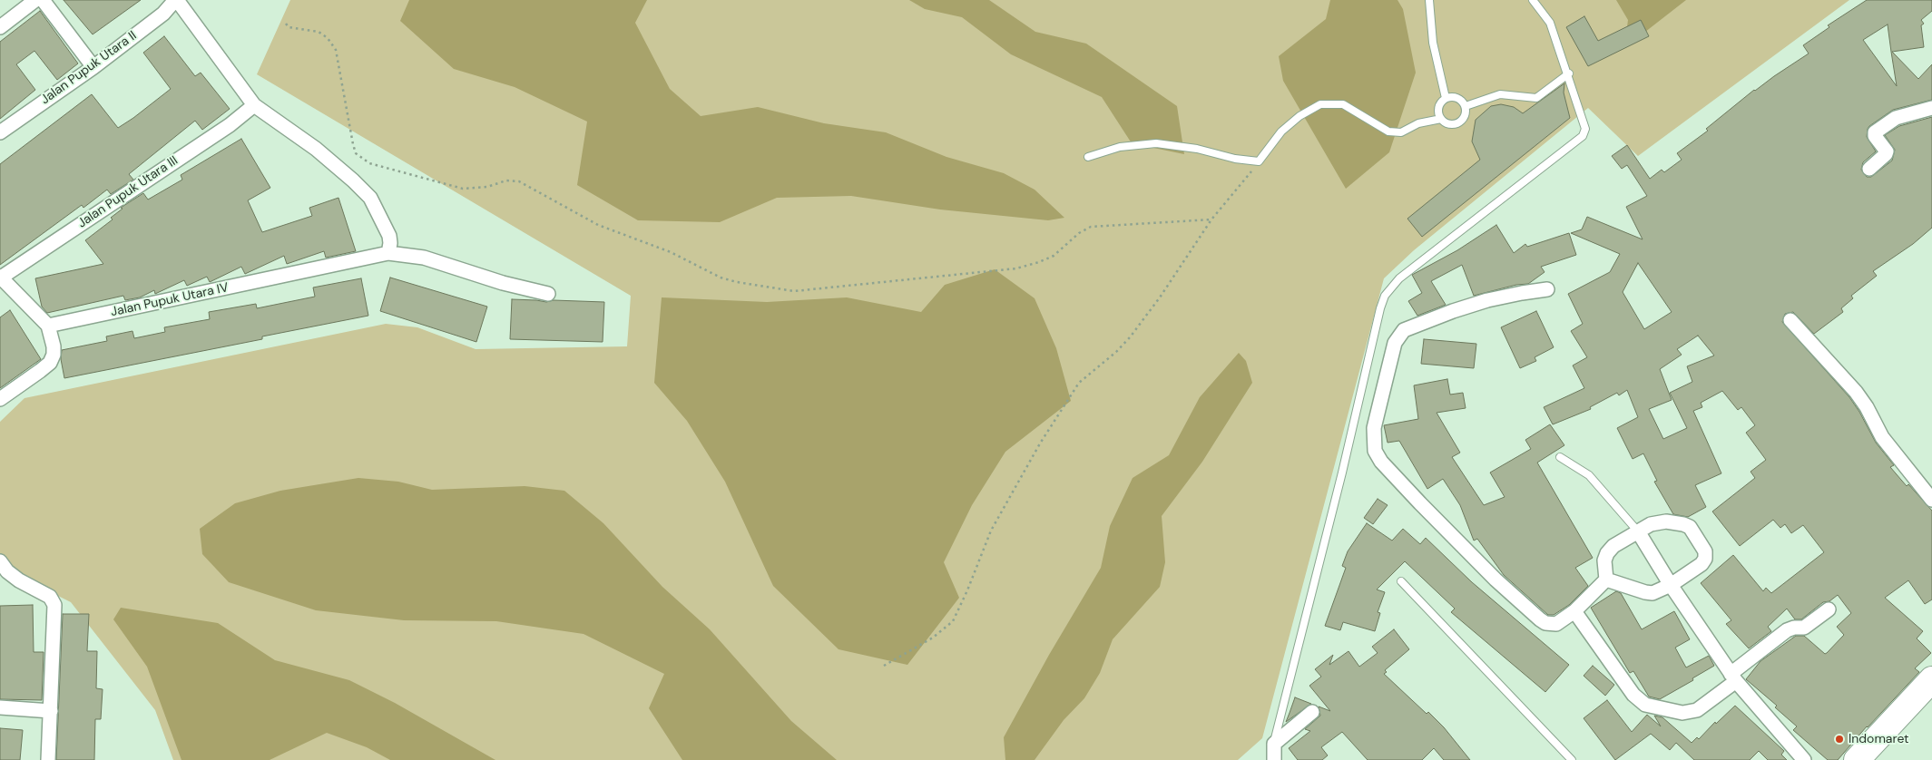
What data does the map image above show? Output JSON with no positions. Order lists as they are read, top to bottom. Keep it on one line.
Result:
{"streets":{"street":["Jalan Pupuk Utara II","Jalan Pupuk Utara III","Jalan Pupuk Utara IV"]},"crossings":[["Jalan Pupuk Utara III","Jalan Pupuk Utara IV"]],"places":["Indomaret"]}
